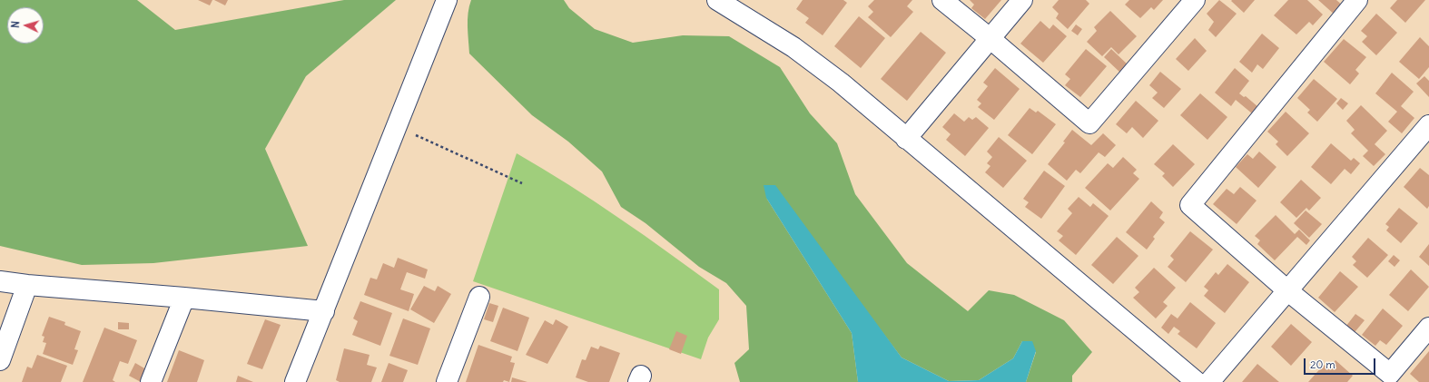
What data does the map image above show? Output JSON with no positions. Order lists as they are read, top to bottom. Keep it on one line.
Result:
{"scale_bar":"20 m","north":"left"}
